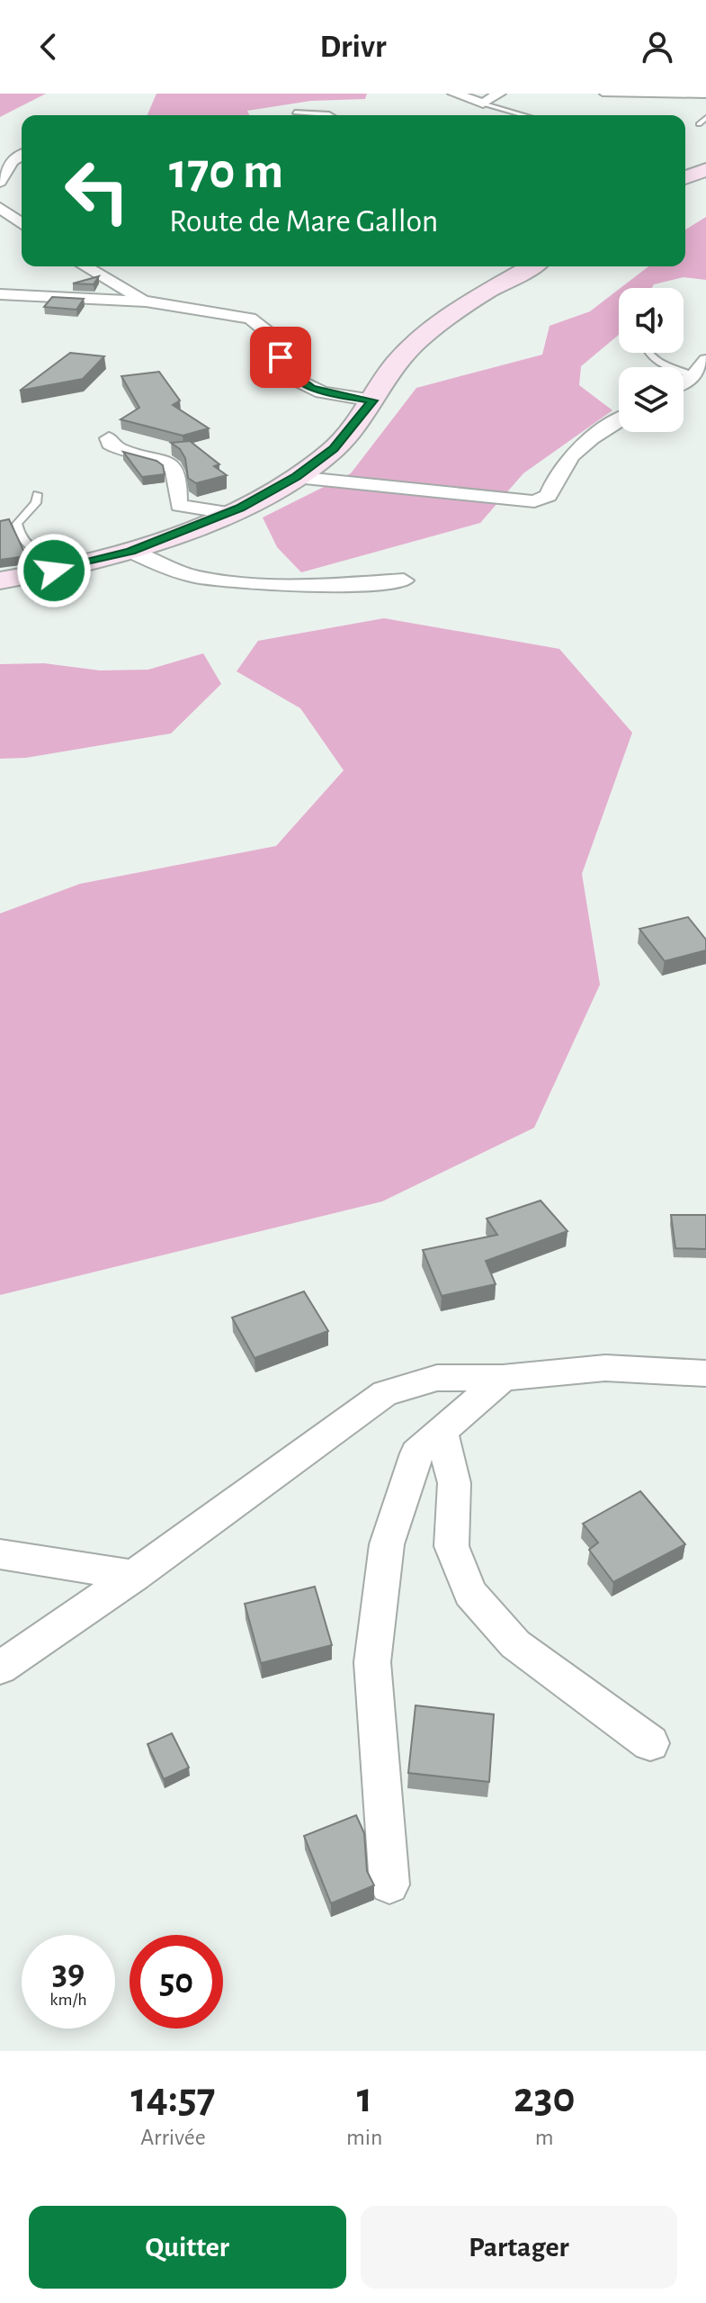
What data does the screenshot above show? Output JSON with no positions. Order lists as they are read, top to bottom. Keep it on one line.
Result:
{"page":{"header":"Drivr","turn":["170 m","Route de Mare Gallon"],"speed":"39 km/h","limit":"50","eta":["14:57","Arrivée","1","min","230","m"],"buttons":["Quitter","Partager"]}}
